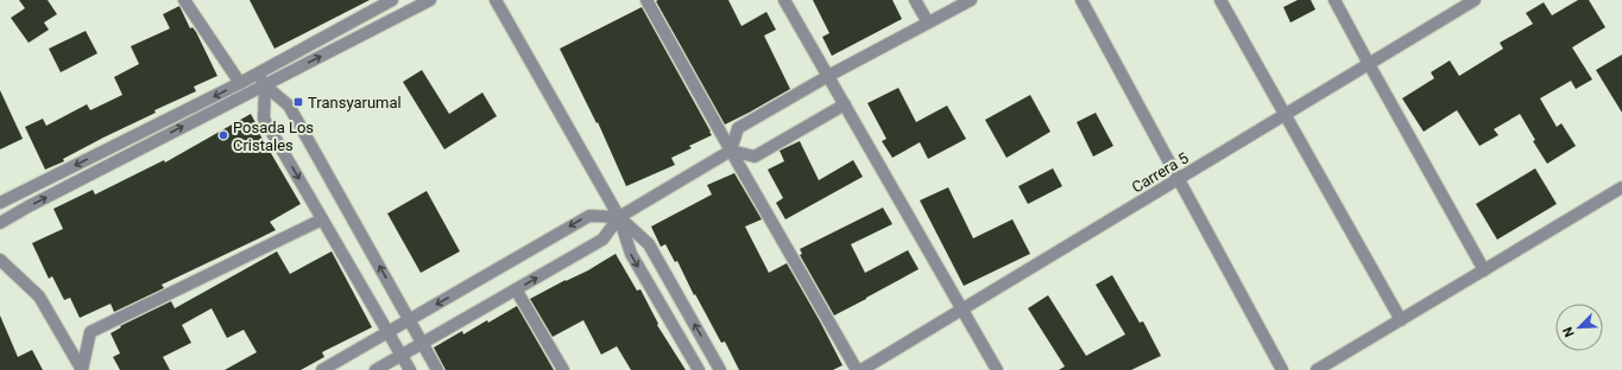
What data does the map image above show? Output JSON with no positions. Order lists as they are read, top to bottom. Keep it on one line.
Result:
{"streets":{"street":["Carrera 5"]},"places":{"transit":["Transyarumal"],"other":["Posada Los Cristales"]},"north":"bottom left"}
